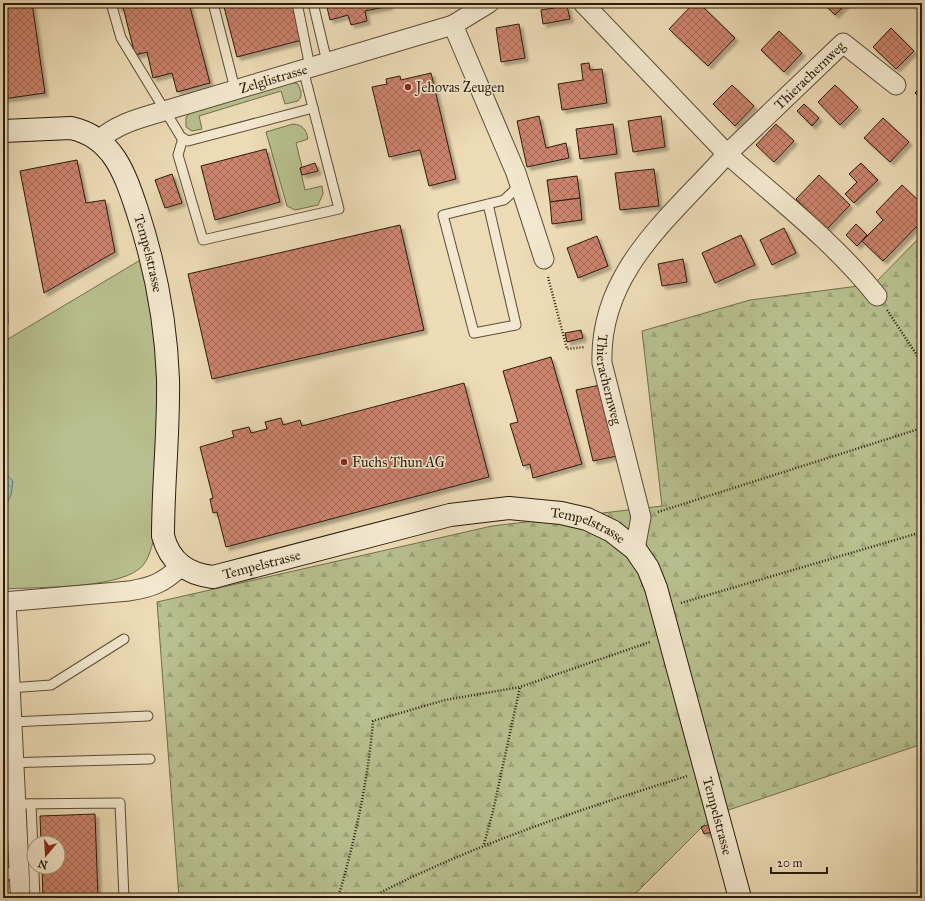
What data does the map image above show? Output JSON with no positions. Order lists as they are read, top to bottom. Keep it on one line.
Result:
{"streets":{"street":["Zelglistrasse","Thierachernweg","Tempelstrasse"]},"crossings":[["Zelglistrasse","Tempelstrasse"],["Thierachernweg","Tempelstrasse"]],"places":["Jehovas Zeugen","Fuchs Thun AG"],"scale_bar":"20 m","north":"bottom"}
